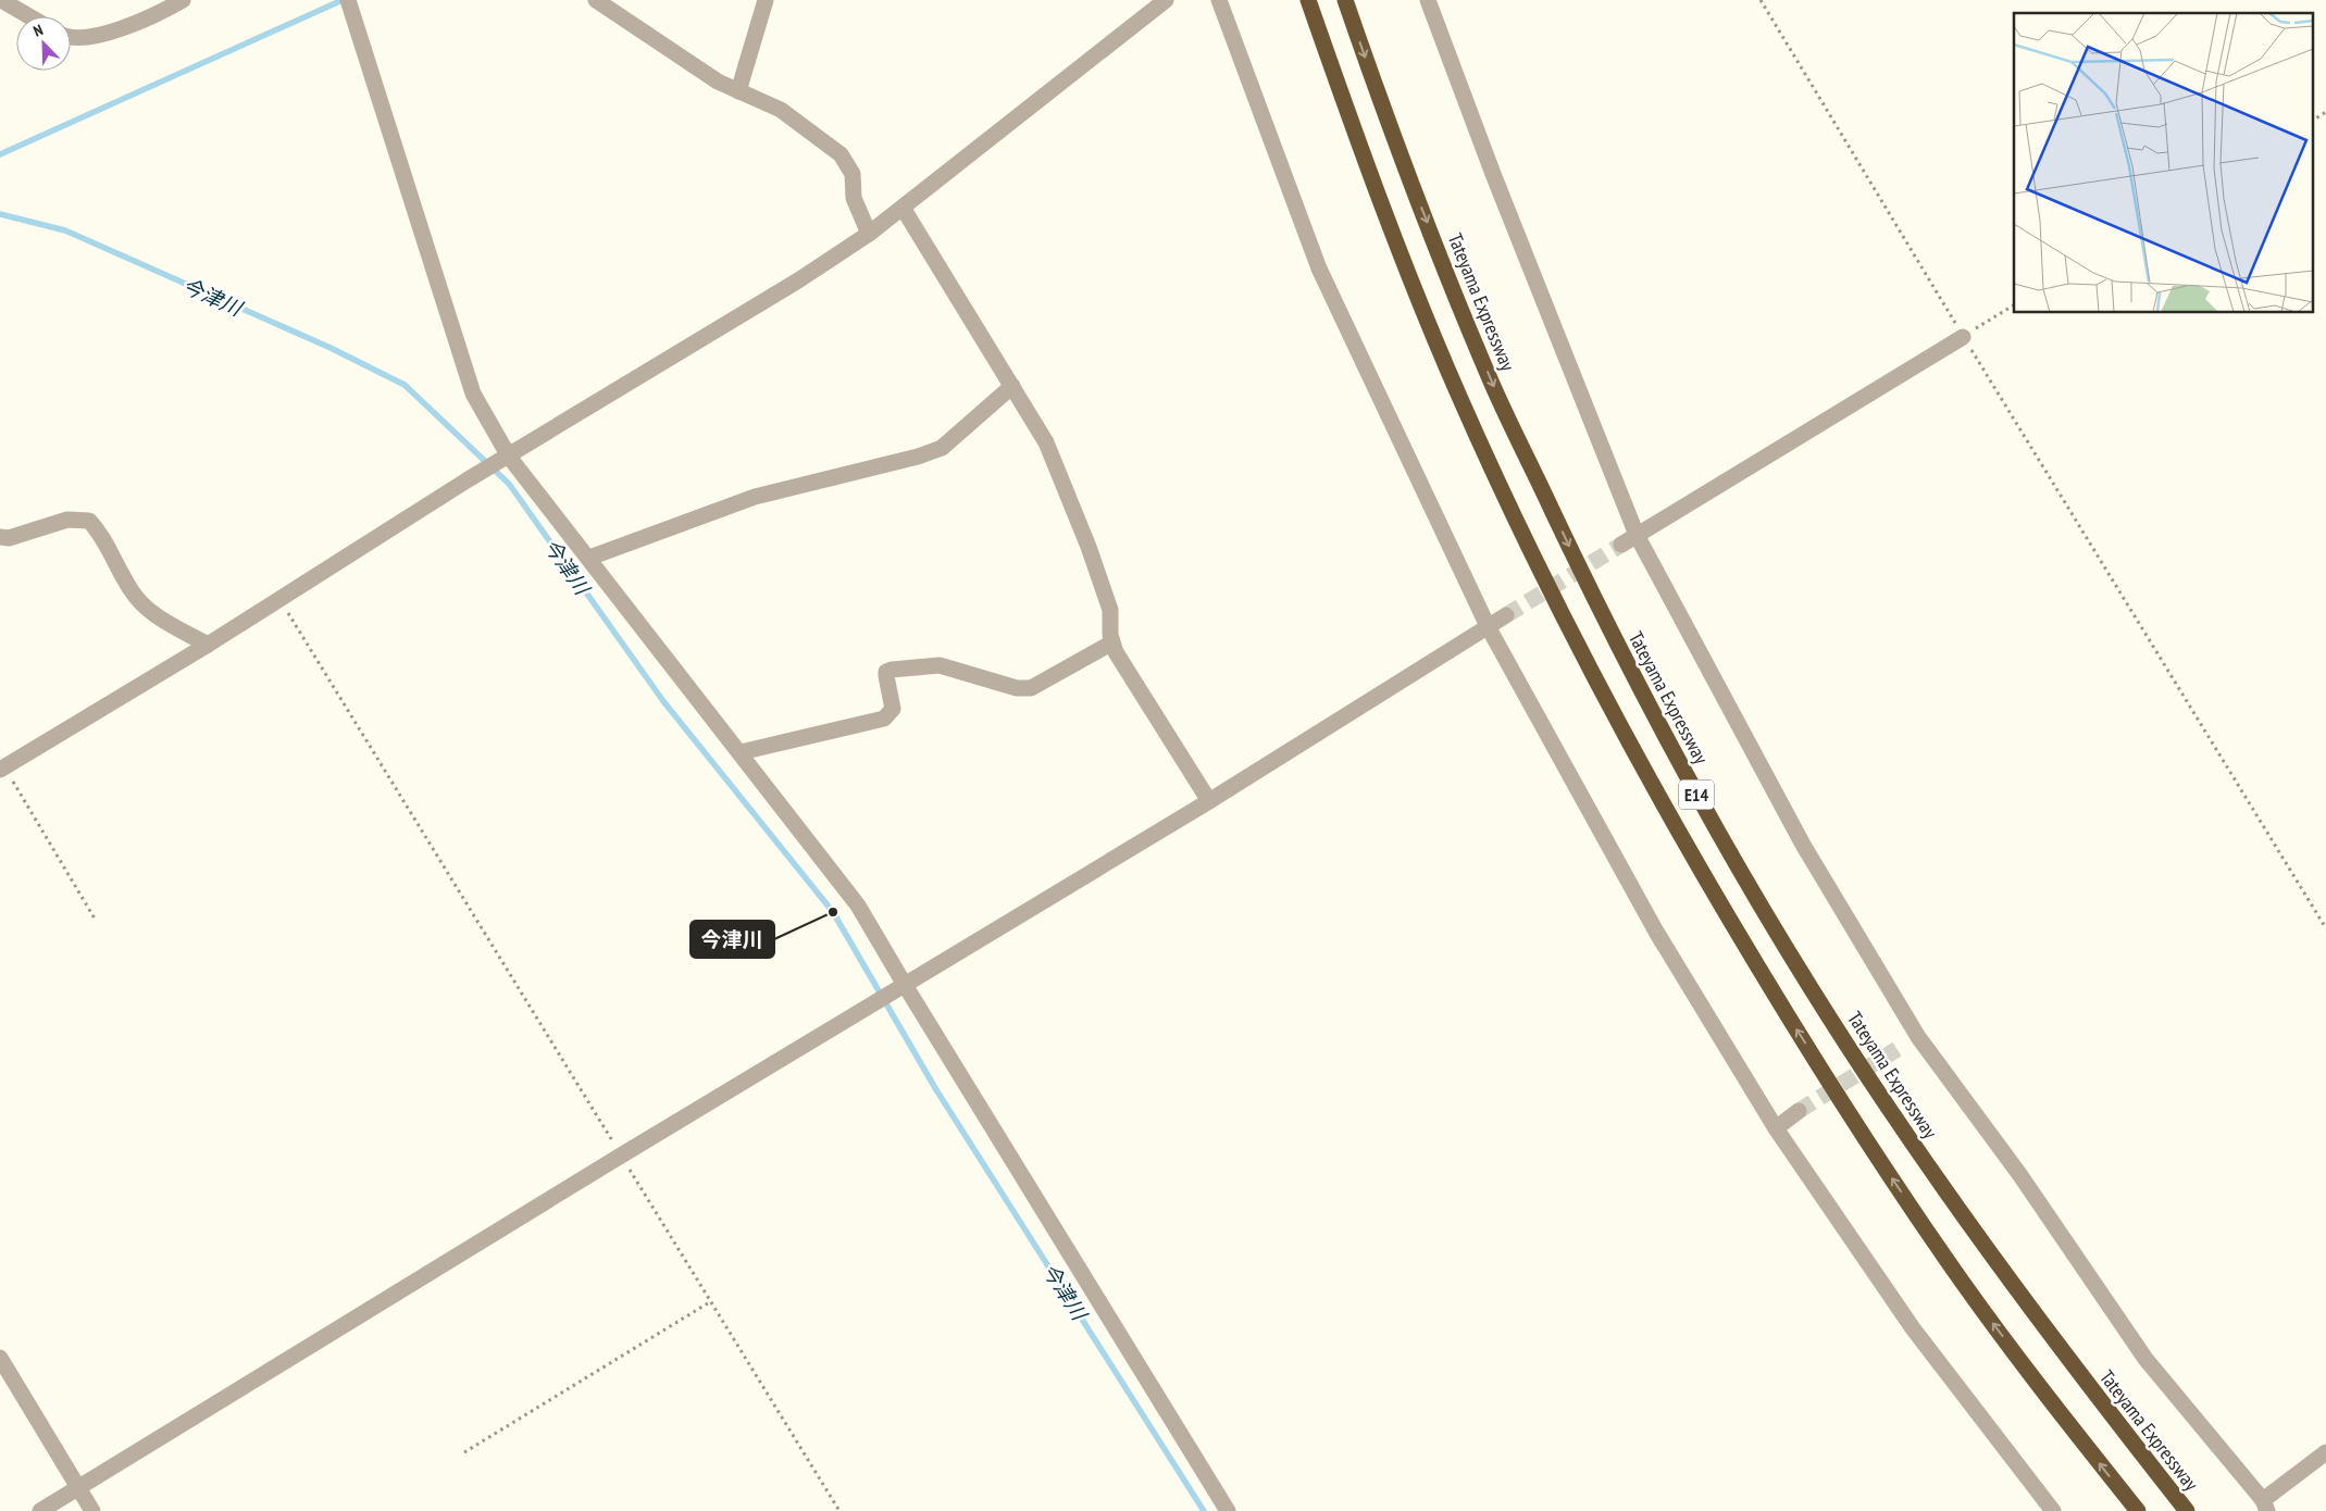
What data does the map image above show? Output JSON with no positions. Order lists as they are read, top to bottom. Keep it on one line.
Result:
{"streets":{"highway":["Tateyama Expressway","E14"]},"water":["今津川"],"places":["今津川"],"north":"top left"}
